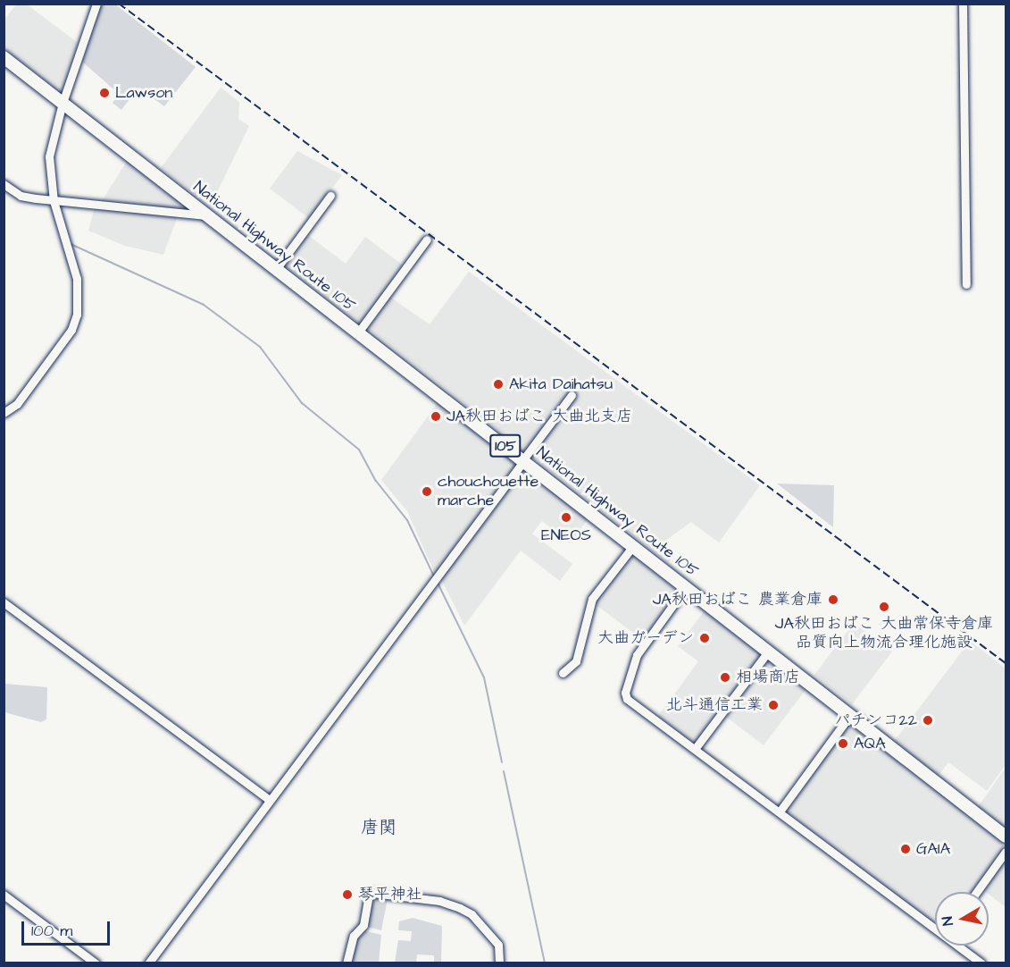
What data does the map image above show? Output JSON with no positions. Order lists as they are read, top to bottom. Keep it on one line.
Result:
{"streets":{"highway":["National Highway Route 105","105"]},"districts":["唐関"],"places":["Lawson","Akita Daihatsu","JA秋田おばこ 大曲北支店","chouchouette marche","ENEOS","JA秋田おばこ 農業倉庫","JA秋田おばこ 大曲常保寺倉庫 品質向上物流合理化施設","大曲ガーデン","相場商店","北斗通信工業","パチンコ22","AQA","GAIA","琴平神社"],"scale_bar":"100 m","north":"left"}
